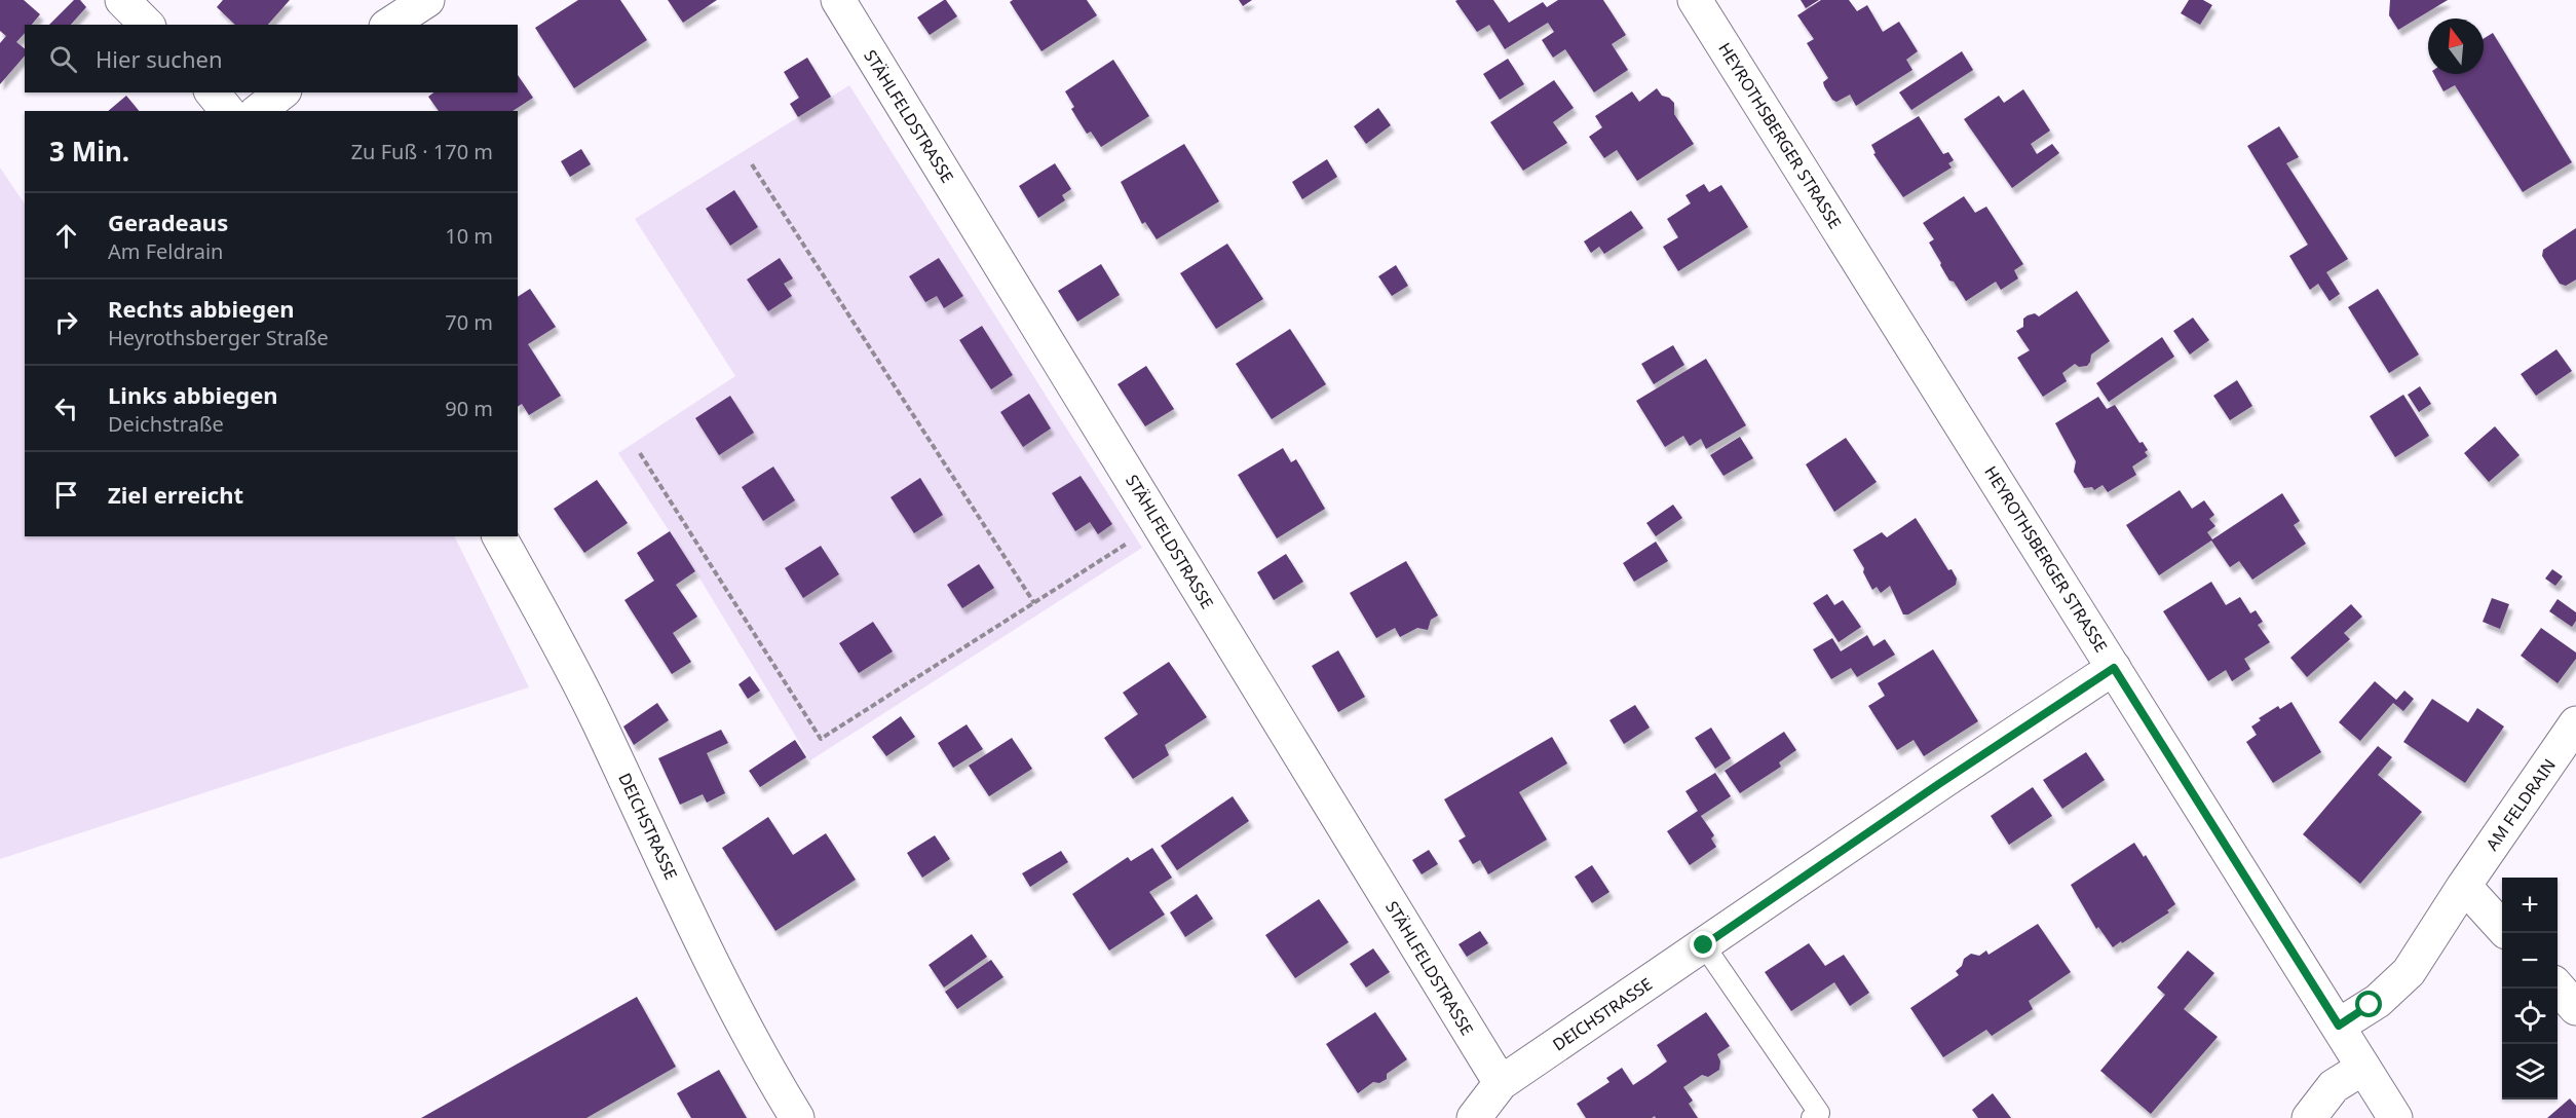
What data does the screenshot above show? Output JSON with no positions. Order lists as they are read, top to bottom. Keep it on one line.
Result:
{"streets":{"street":["STÄHLFELDSTRASSE","HEYROTHSBERGER STRASSE","AM FELDRAIN","DEICHSTRASSE"]},"crossings":[["STÄHLFELDSTRASSE","DEICHSTRASSE"],["HEYROTHSBERGER STRASSE","AM FELDRAIN"],["HEYROTHSBERGER STRASSE","DEICHSTRASSE"]],"north":"top","page":{"search":"Hier suchen","heading":["3 Min.","Zu Fuß · 170 m"],"list":[["Geradeaus","Am Feldrain","10 m"],["Rechts abbiegen","Heyrothsberger Straße","70 m"],["Links abbiegen","Deichstraße","90 m"],"Ziel erreicht"],"map_buttons":["+","−"]}}
